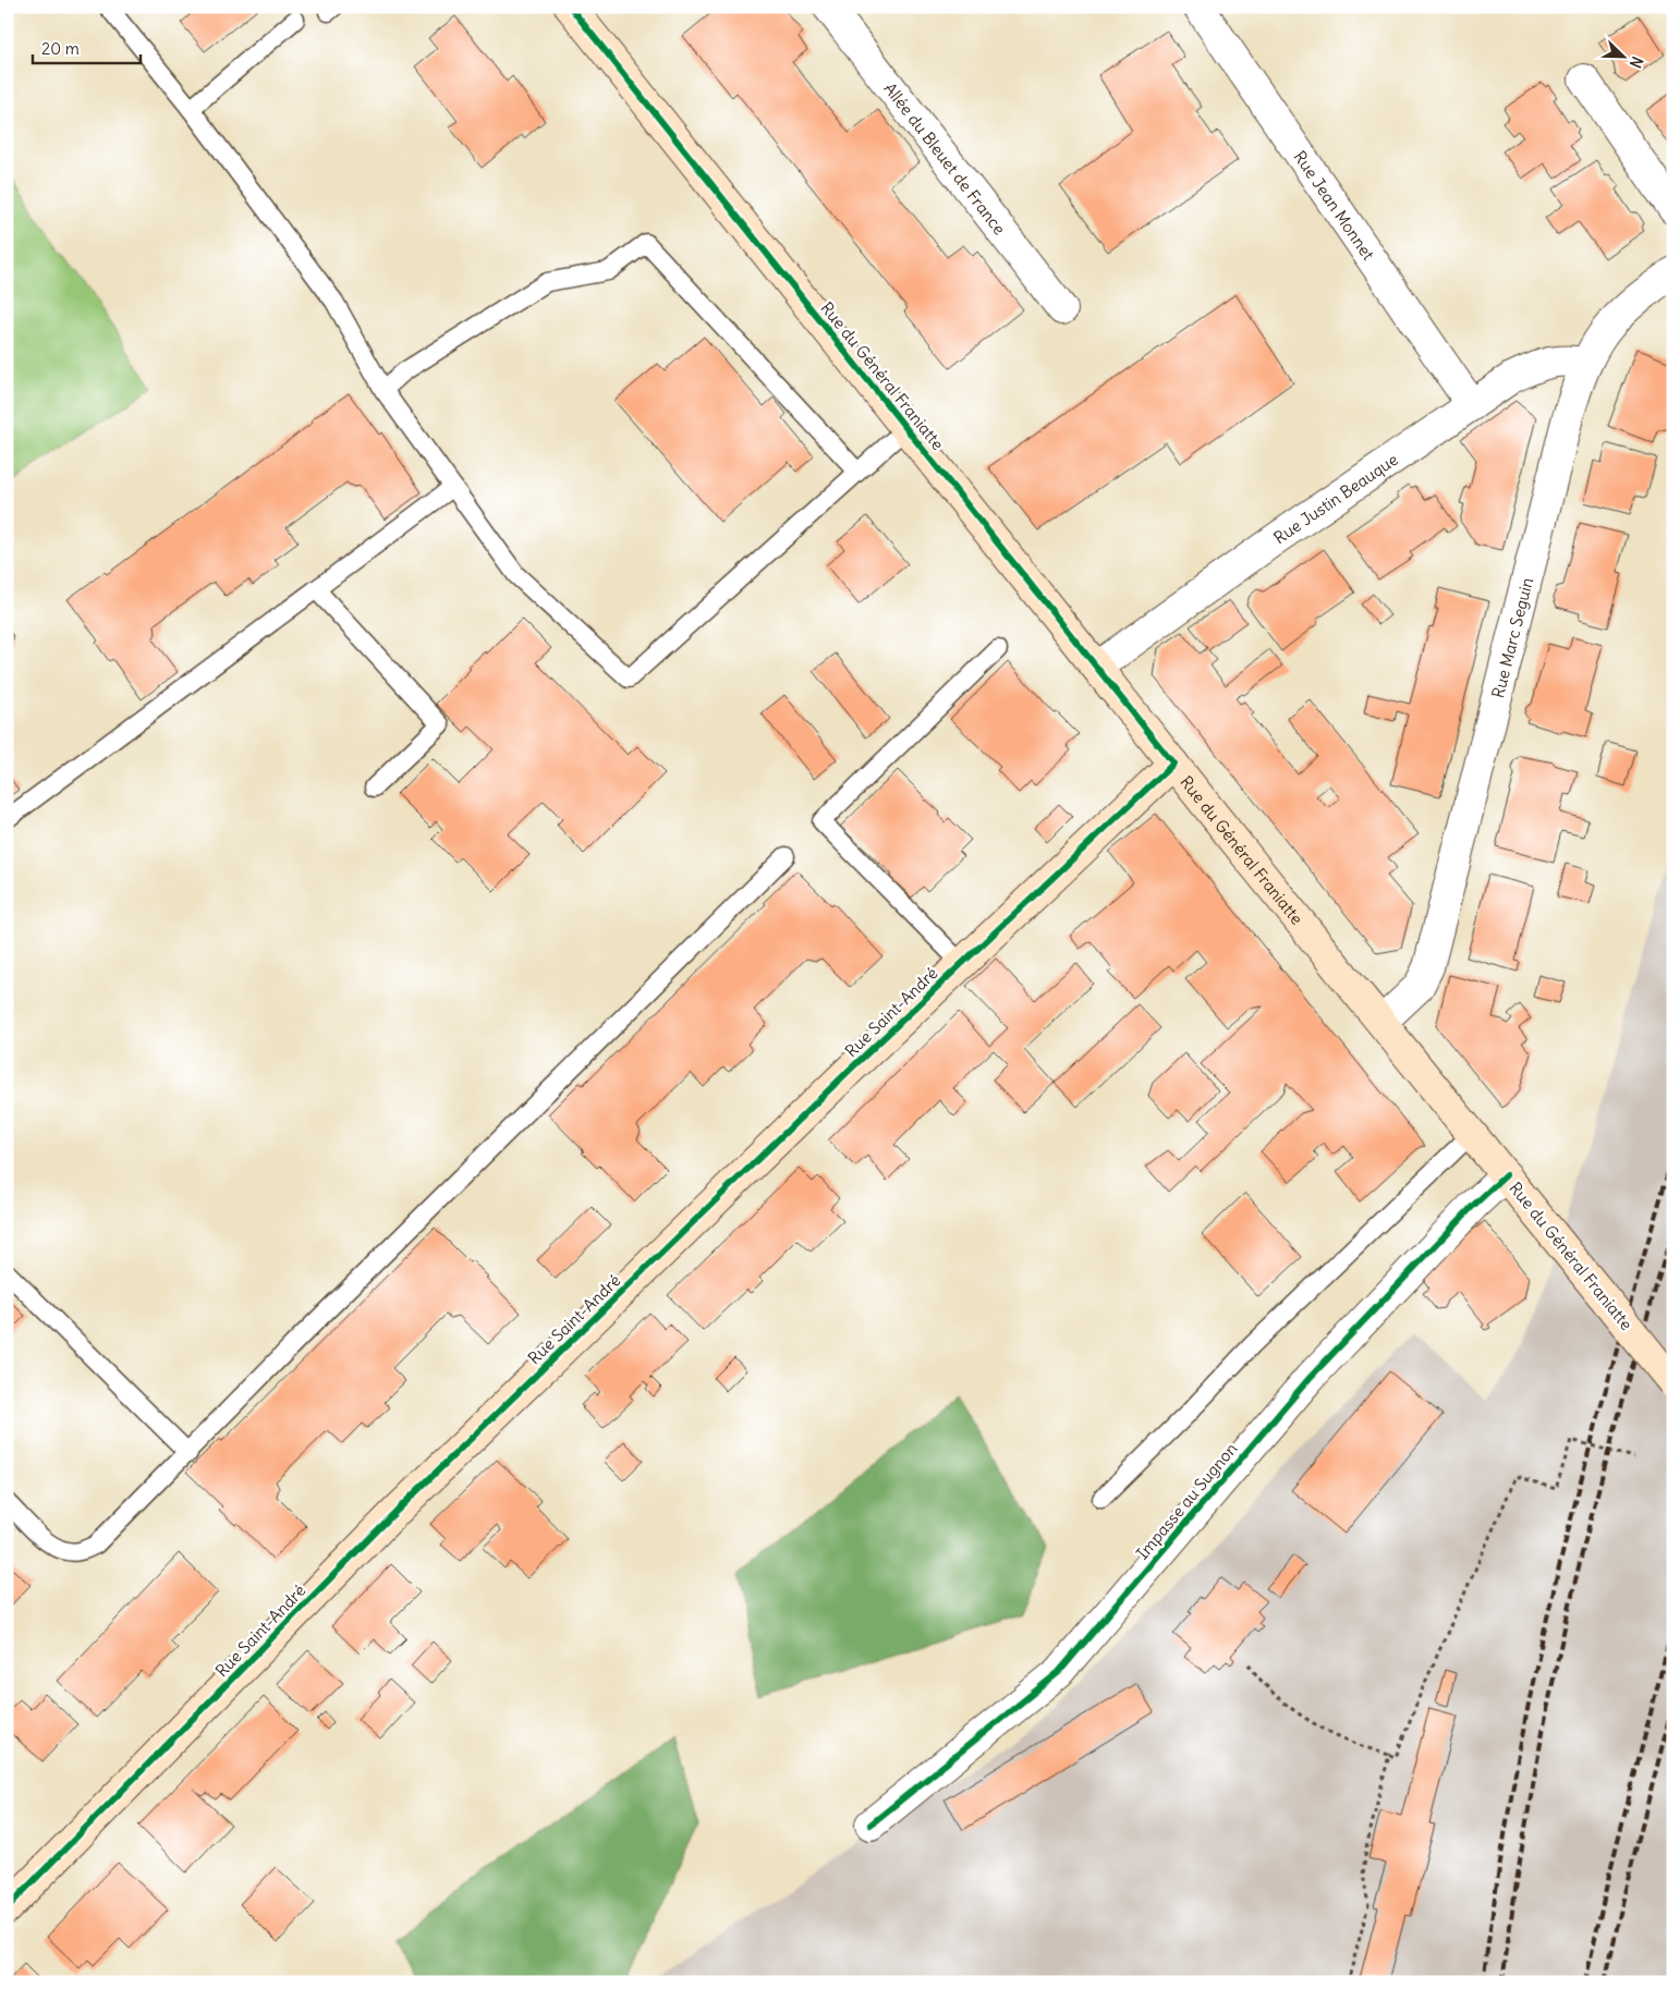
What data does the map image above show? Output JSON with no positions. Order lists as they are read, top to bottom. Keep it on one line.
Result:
{"streets":{"main road":["Rue du Général Franiatte","Rue Saint-André"],"street":["Allée du Bleuet de France","Rue Jean Monnet","Rue Justin Beauque","Rue Marc Seguin","Impasse au Sugnon"]},"crossings":[["Rue Jean Monnet","Rue Justin Beauque"],["Rue du Général Franiatte","Rue Justin Beauque"],["Rue du Général Franiatte","Rue Marc Seguin"],["Rue du Général Franiatte","Rue Saint-André"],["Rue du Général Franiatte","Impasse au Sugnon"],["Rue Justin Beauque","Rue Marc Seguin"]],"scale_bar":"20 m","north":"bottom right"}
